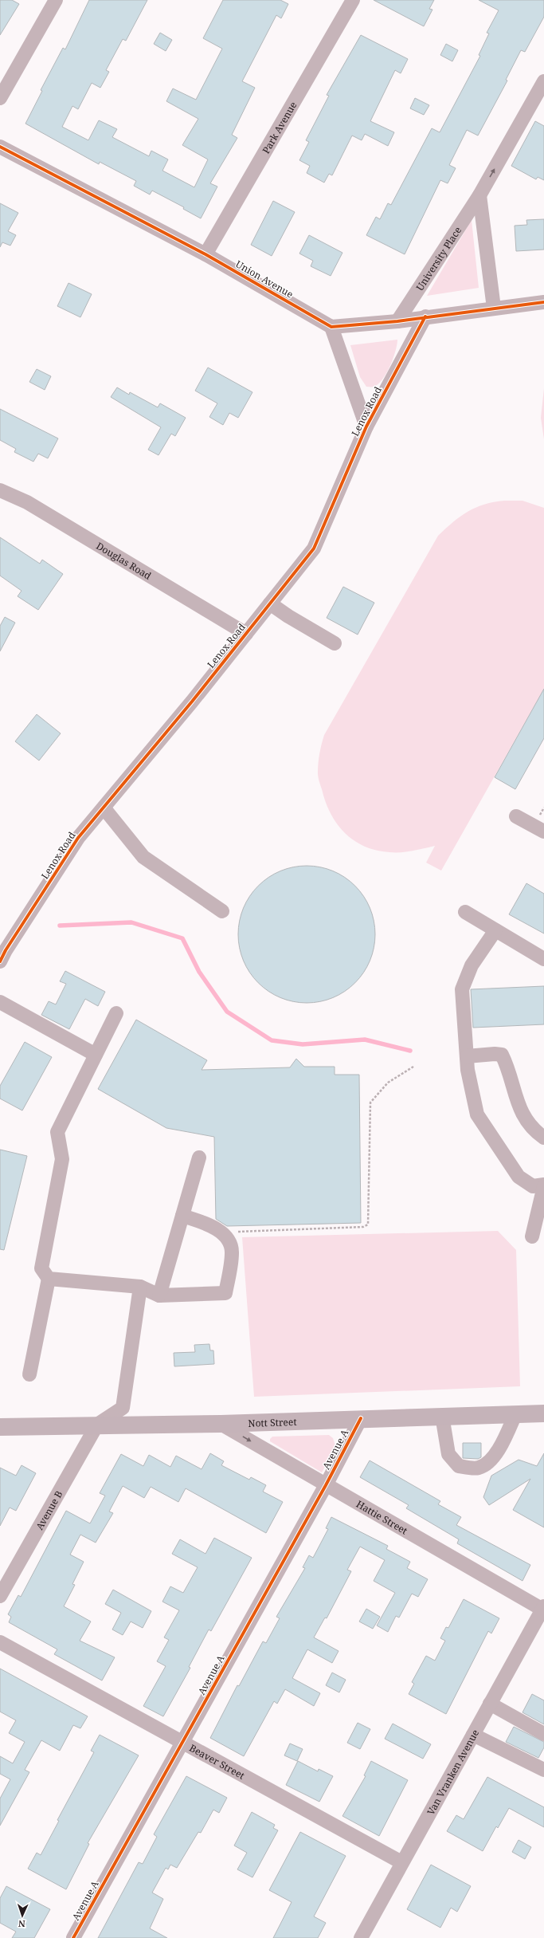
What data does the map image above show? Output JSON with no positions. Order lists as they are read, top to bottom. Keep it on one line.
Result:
{"streets":{"main road":["Nott Street"],"street":["Park Avenue","University Place","Union Avenue","Lenox Road","Douglas Road","Avenue A","Avenue B","Hattie Street","Beaver Street","Van Vranken Avenue"]},"crossings":[["Park Avenue","Union Avenue"],["Union Avenue","Lenox Road"],["Lenox Road","Douglas Road"],["Nott Street","Avenue A"],["Nott Street","Avenue B"],["Nott Street","Hattie Street"],["Avenue A","Hattie Street"],["Avenue A","Beaver Street"],["Hattie Street","Van Vranken Avenue"],["Beaver Street","Van Vranken Avenue"]],"one_way":["University Place"],"north":"bottom"}
